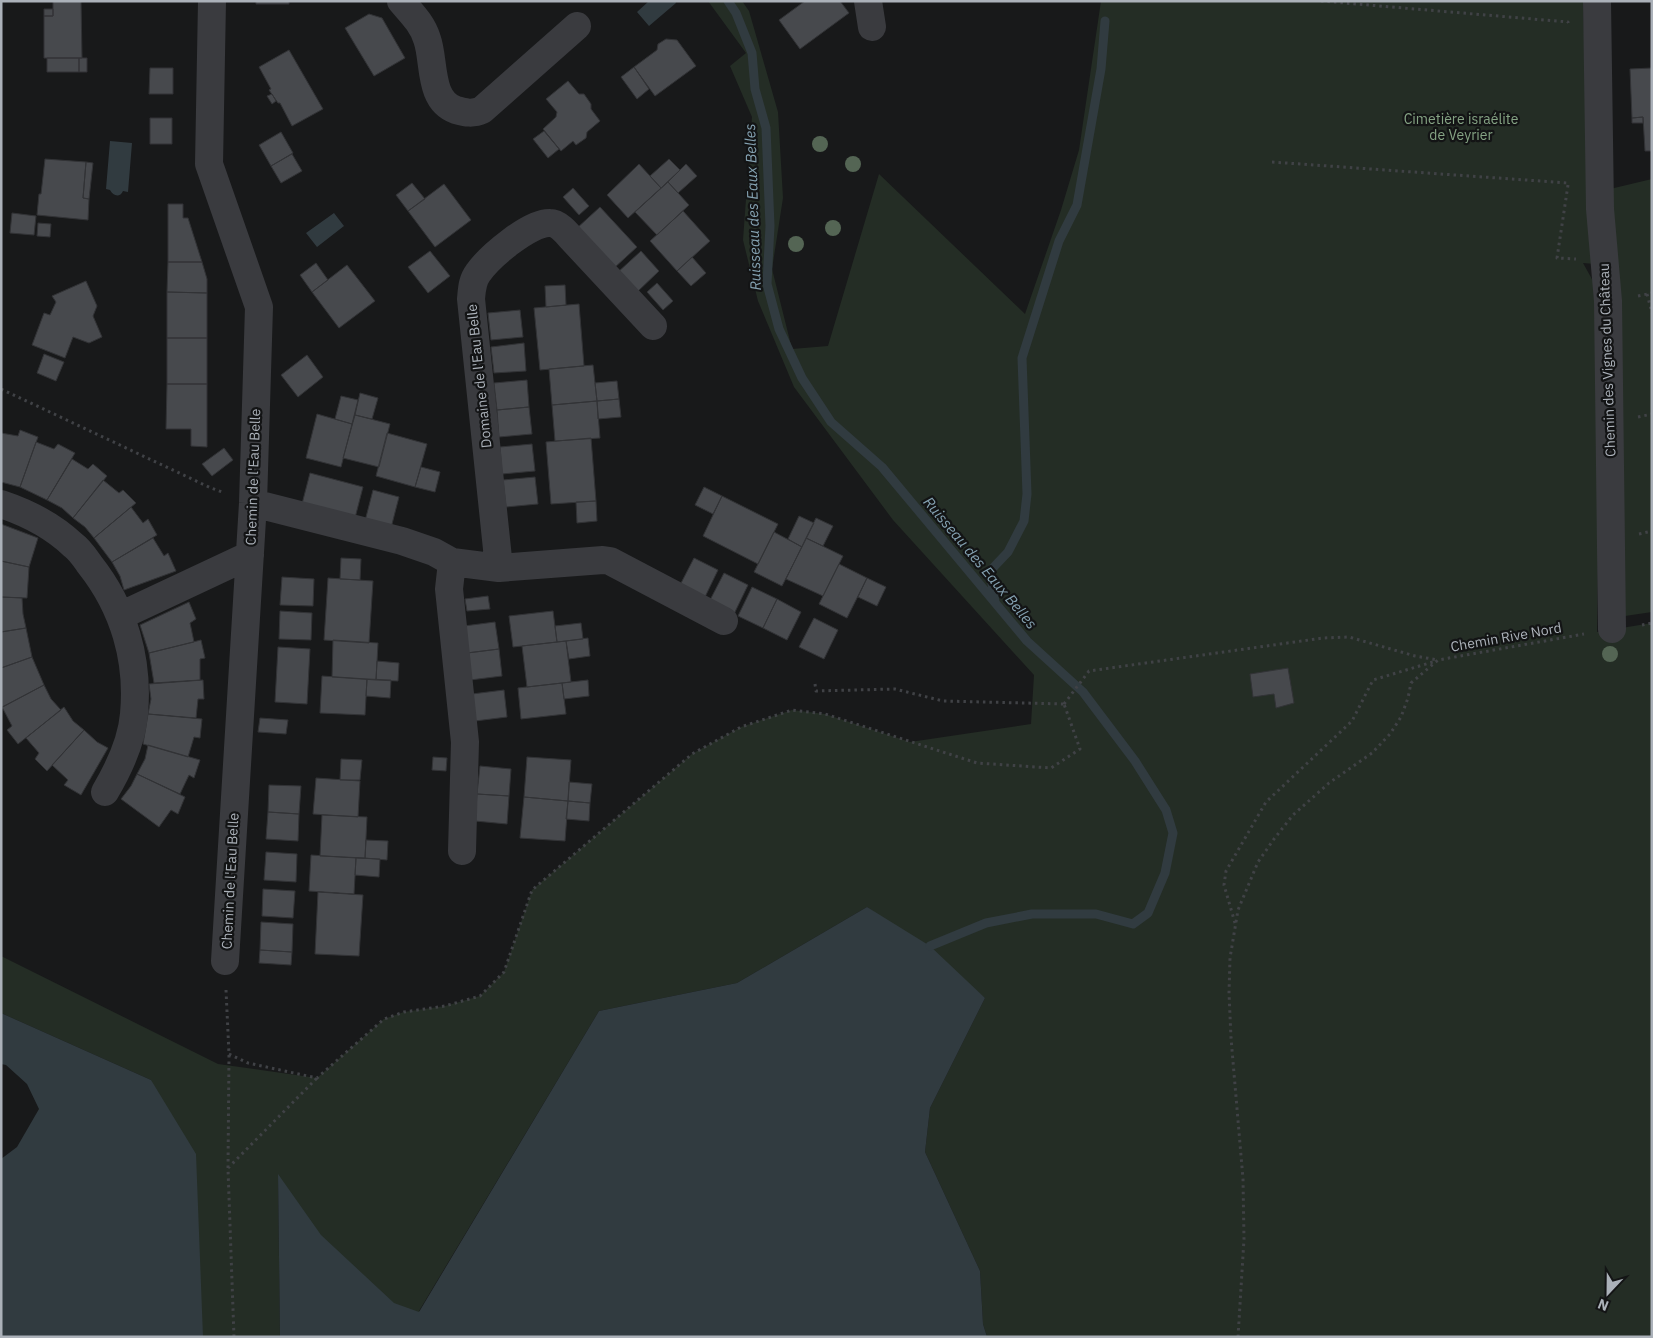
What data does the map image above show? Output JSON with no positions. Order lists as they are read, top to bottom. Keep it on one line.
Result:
{"streets":{"street":["Chemin des Vignes du Château","Domaine de l'Eau Belle","Chemin de l'Eau Belle"],"path":["Chemin Rive Nord"]},"crossings":[["Chemin des Vignes du Château","Chemin Rive Nord"]],"water":["Ruisseau des Eaux Belles"],"parks":["Cimetière israélite de Veyrier"],"north":"bottom"}
